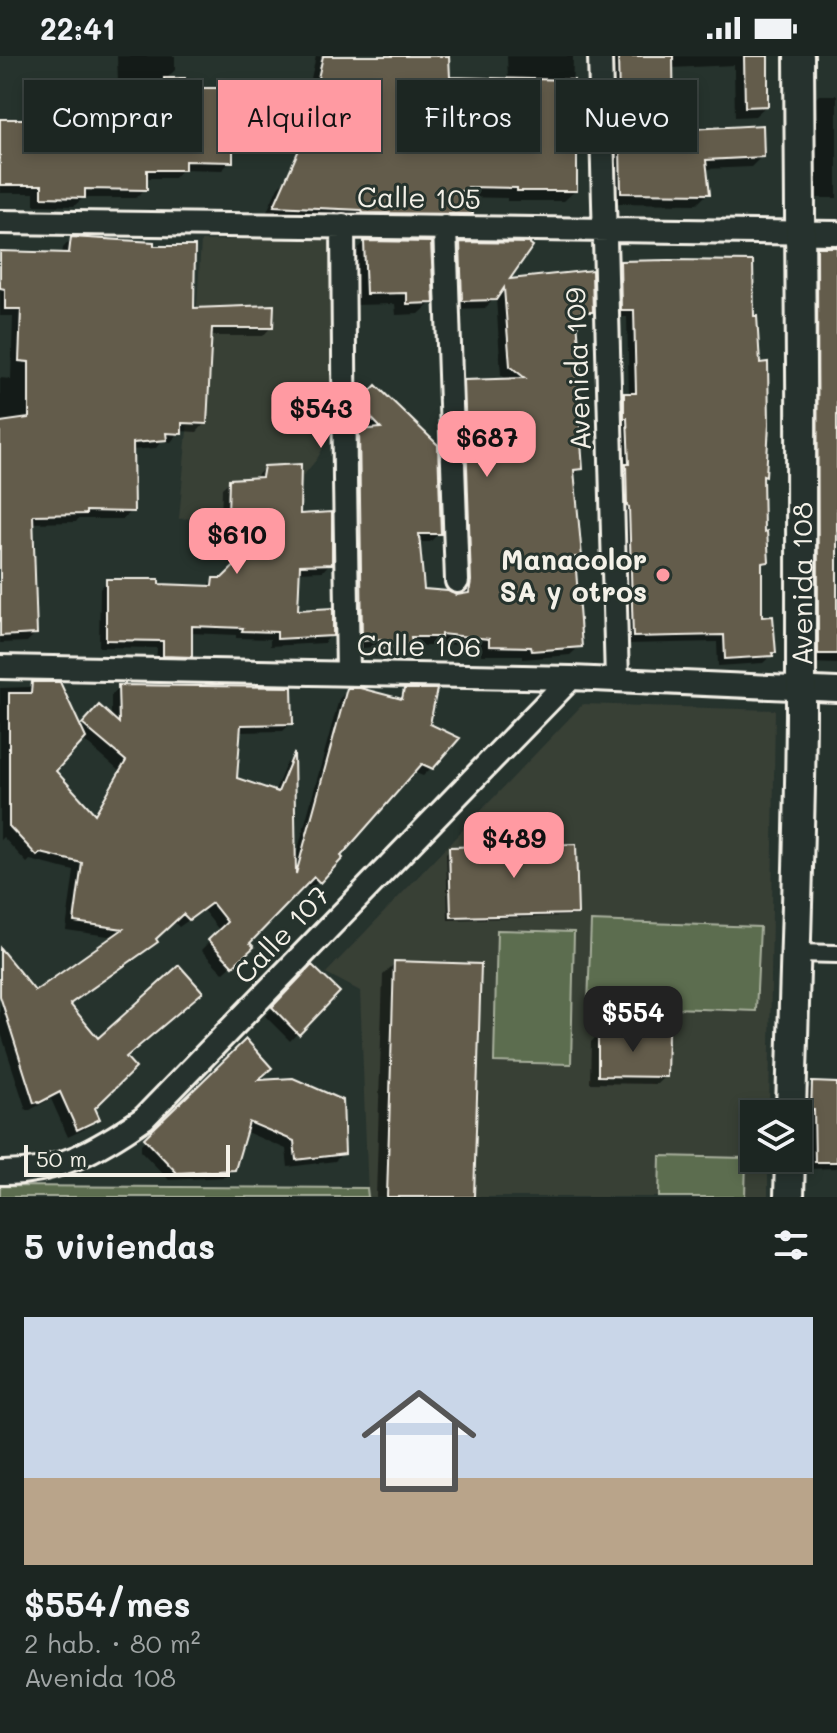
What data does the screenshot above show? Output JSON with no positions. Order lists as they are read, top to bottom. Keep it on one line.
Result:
{"streets":{"street":["Calle 105","Avenida 109","Avenida 108","Calle 106","Calle 107"]},"crossings":[["Calle 105","Avenida 109"],["Calle 105","Avenida 108"],["Avenida 109","Calle 106"],["Avenida 108","Calle 106"],["Calle 106","Calle 107"]],"places":["Manacolor SA y otros"],"scale_bar":"50 m","page":{"status":"22:41","chip":["Comprar","Alquilar","Filtros","Nuevo"],"price":["$543","$687","$610","$489","$554"],"scale":"50 m","heading":"5 viviendas","list":[{"name":"$554/mes","note":"2 hab. · 80 m² · Avenida 108"}]}}
